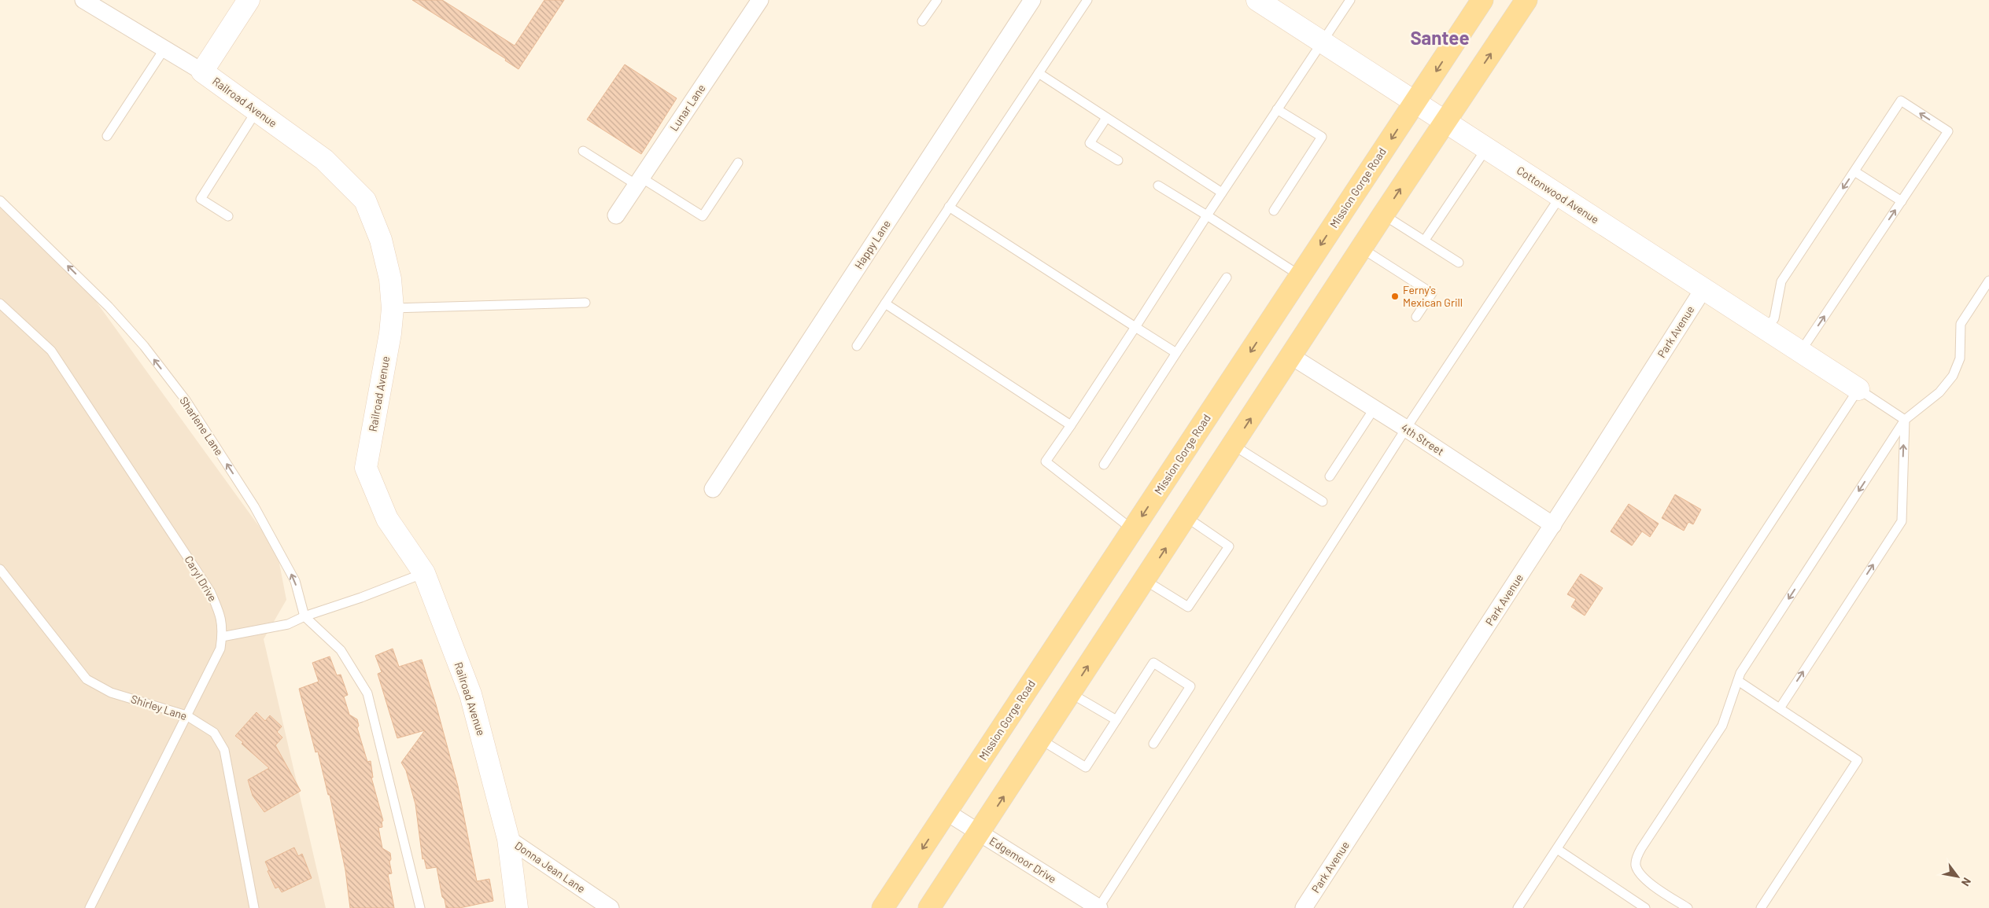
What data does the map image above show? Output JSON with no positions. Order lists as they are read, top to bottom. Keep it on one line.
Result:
{"streets":{"main road":["Mission Gorge Road"],"street":["Railroad Avenue","Lunar Lane","Cottonwood Avenue","Happy Lane","Park Avenue","4th Street","Edgemoor Drive","Donna Jean Lane"],"lane":["Sharlene Lane","Caryl Drive","Shirley Lane"]},"crossings":[["Railroad Avenue","Donna Jean Lane"],["Mission Gorge Road","Cottonwood Avenue"],["Mission Gorge Road","Edgemoor Drive"],["Cottonwood Avenue","Park Avenue"],["Park Avenue","4th Street"],["Caryl Drive","Shirley Lane"]],"one_way":["Sharlene Lane"],"districts":["Santee"],"places":["Ferny's Mexican Grill"],"north":"bottom right"}
